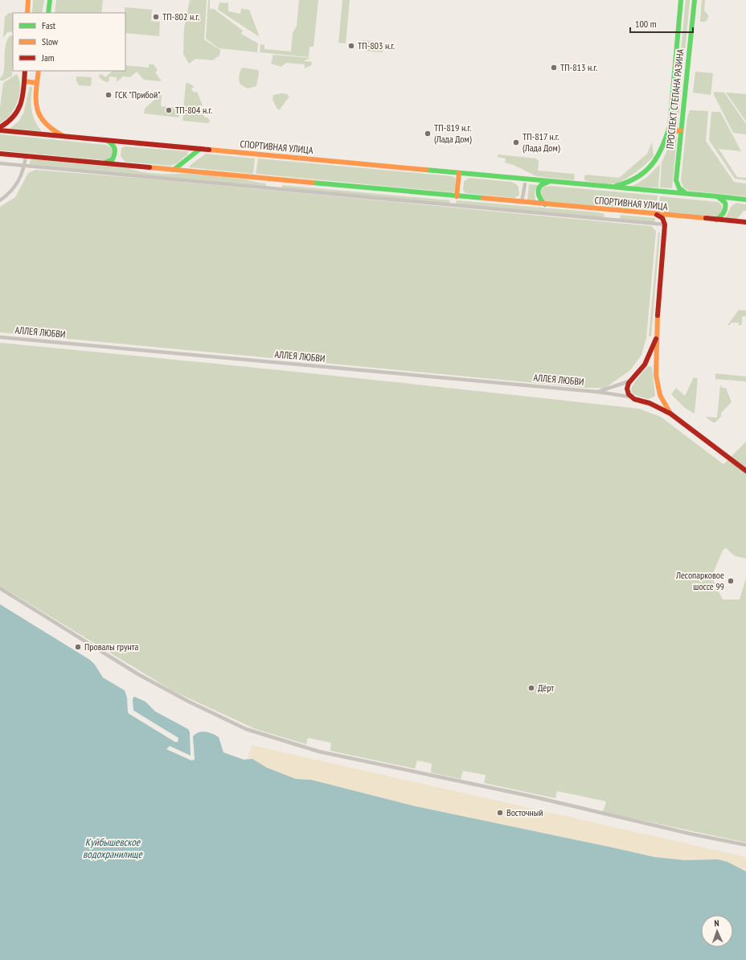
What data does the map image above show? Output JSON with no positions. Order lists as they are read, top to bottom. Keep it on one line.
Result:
{"streets":{"main road":["ПРОСПЕКТ СТЕПАНА РАЗИНА","СПОРТИВНАЯ УЛИЦА"],"street":["АЛЛЕЯ ЛЮБВИ"]},"crossings":[["ПРОСПЕКТ СТЕПАНА РАЗИНА","СПОРТИВНАЯ УЛИЦА"]],"water":["Куйбышевское водохранилище"],"places":["ТП-802 н.г.","ТП-803 н.г.","ТП-813 н.г.","ГСК \"Прибой\"","ТП-804 н.г.","ТП-819 н.г. (Лада Дом)","ТП-817 н.г. (Лада Дом)","Лесопарковое шоссе 99","Провалы грунта","Дёрт","Восточный"],"legend":["Fast","Slow","Jam"],"scale_bar":"100 m","north":"top"}
